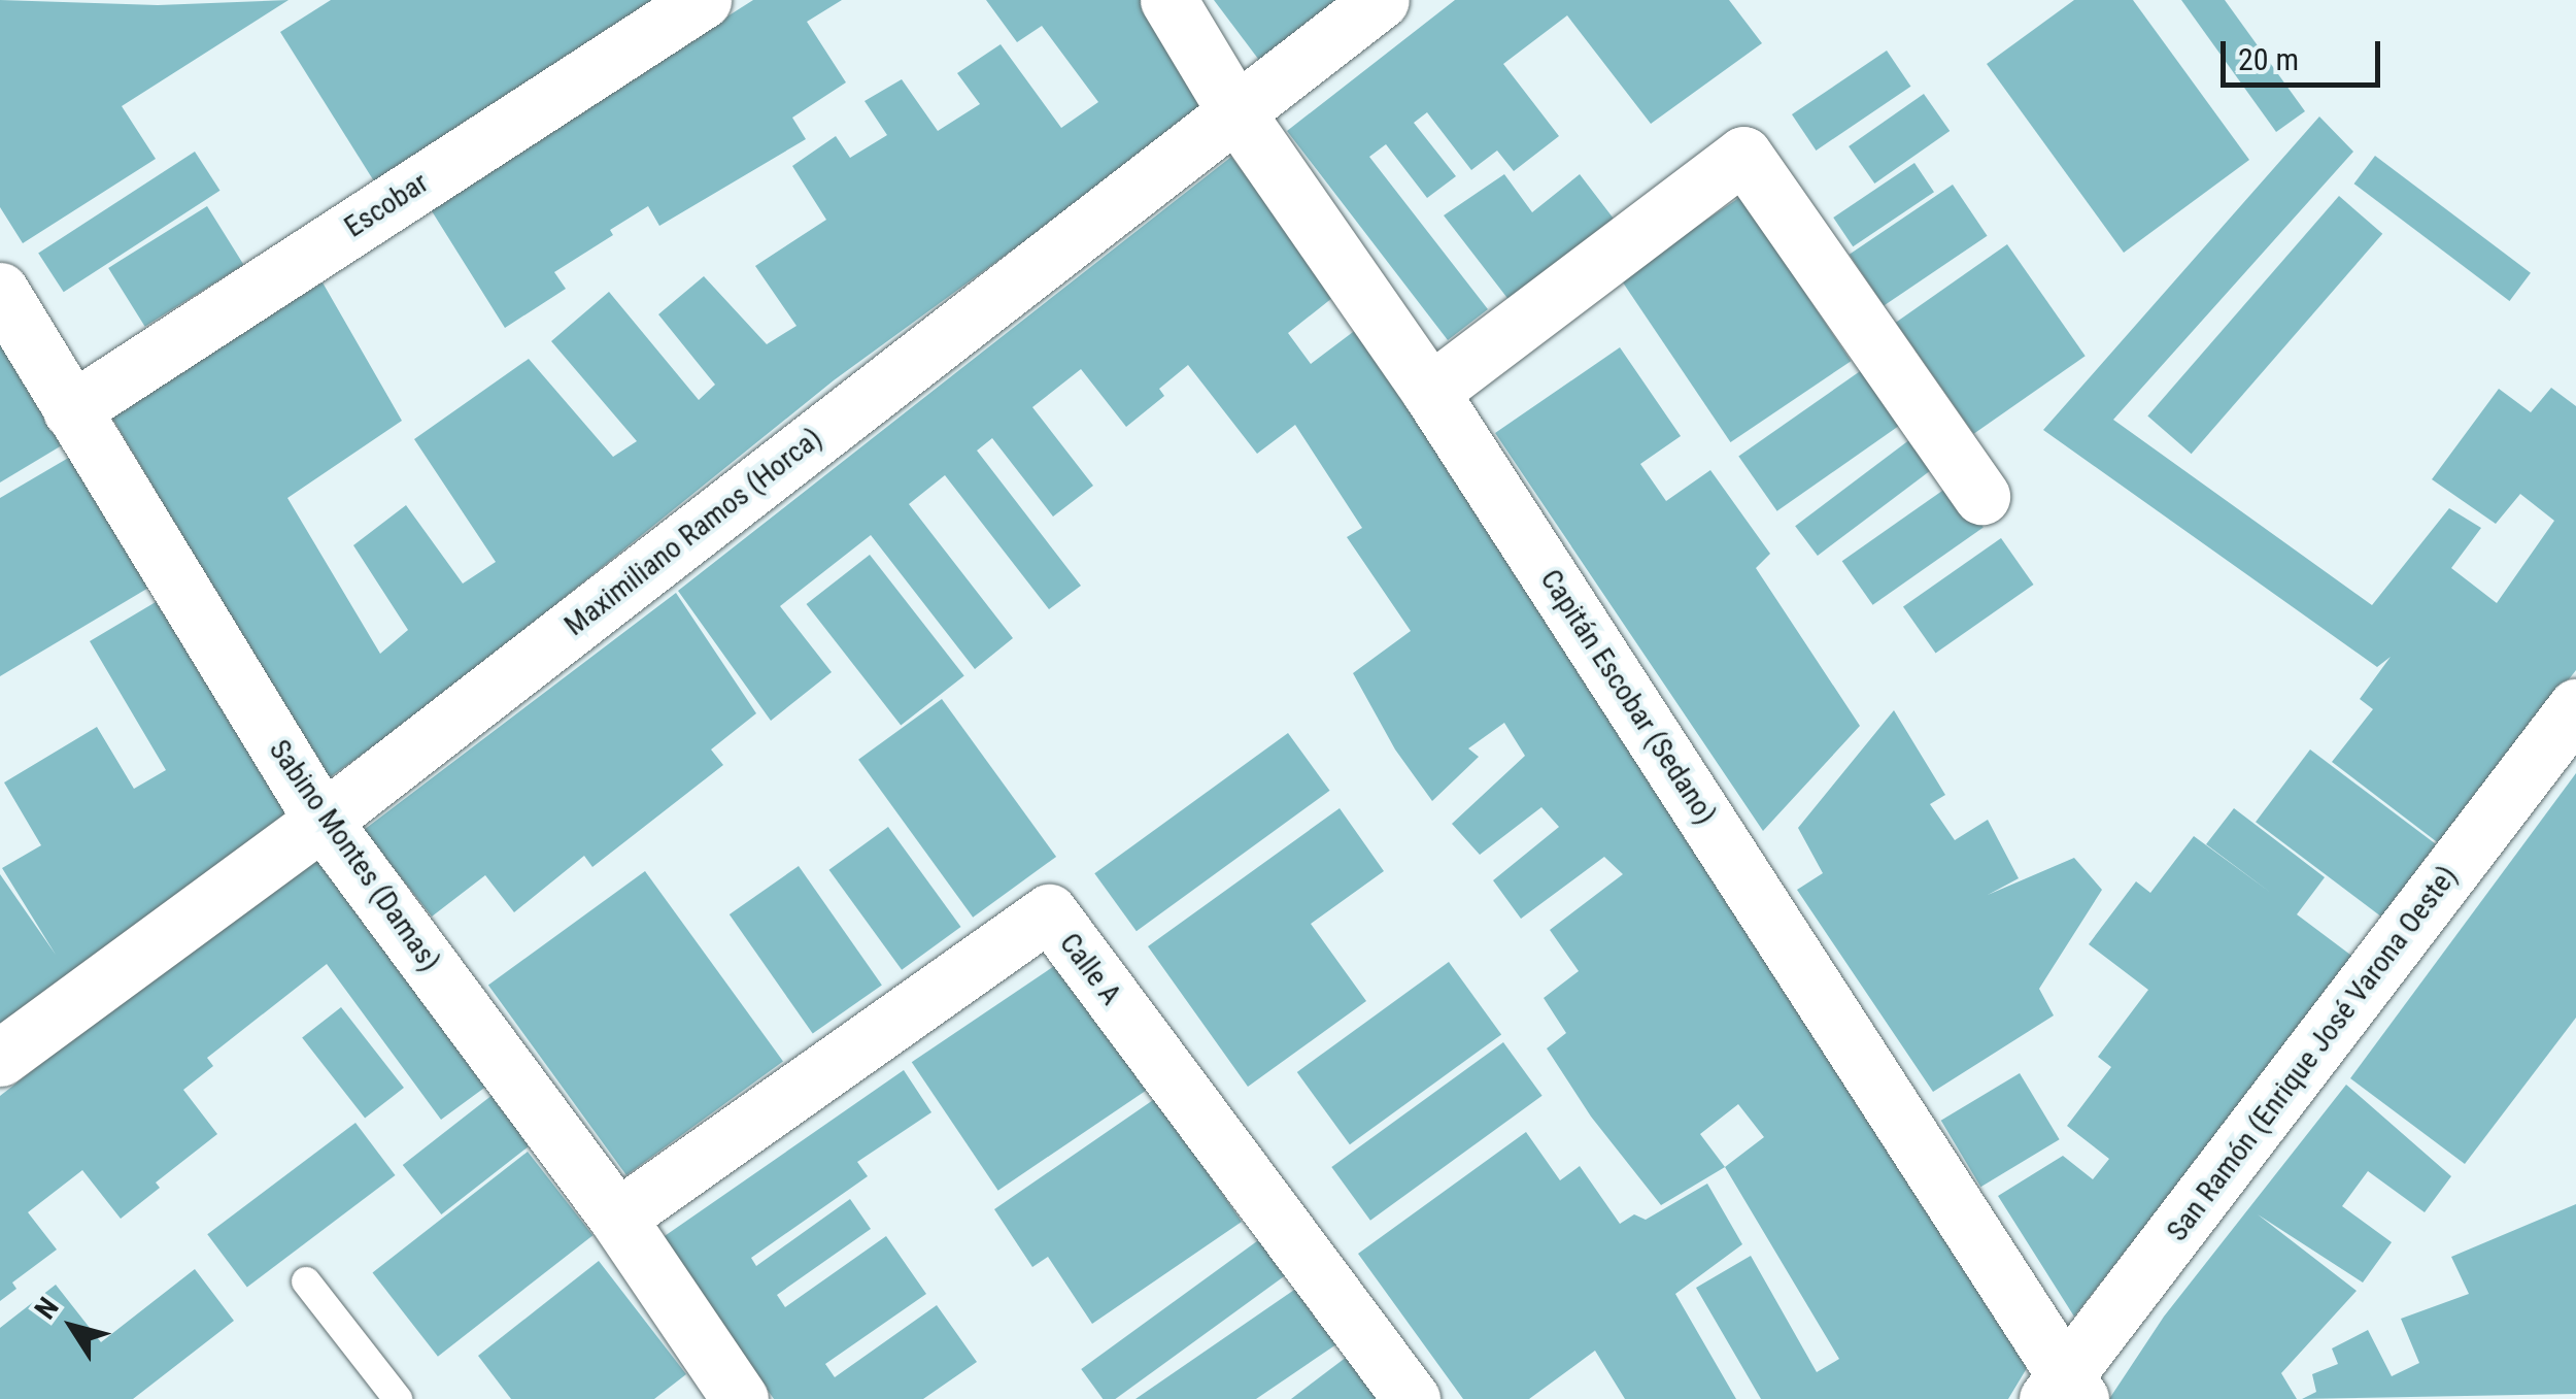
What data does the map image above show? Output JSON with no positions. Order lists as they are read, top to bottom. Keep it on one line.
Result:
{"streets":{"street":["Escobar","Maximiliano Ramos (Horca)","Capitán Escobar (Sedano)","Sabino Montes (Damas)","Calle A","San Ramón (Enrique José Varona Oeste)"]},"crossings":[["Escobar","Sabino Montes (Damas)"],["Maximiliano Ramos (Horca)","Capitán Escobar (Sedano)"],["Maximiliano Ramos (Horca)","Sabino Montes (Damas)"],["Capitán Escobar (Sedano)","San Ramón (Enrique José Varona Oeste)"],["Sabino Montes (Damas)","Calle A"]],"scale_bar":"20 m","north":"top left"}
